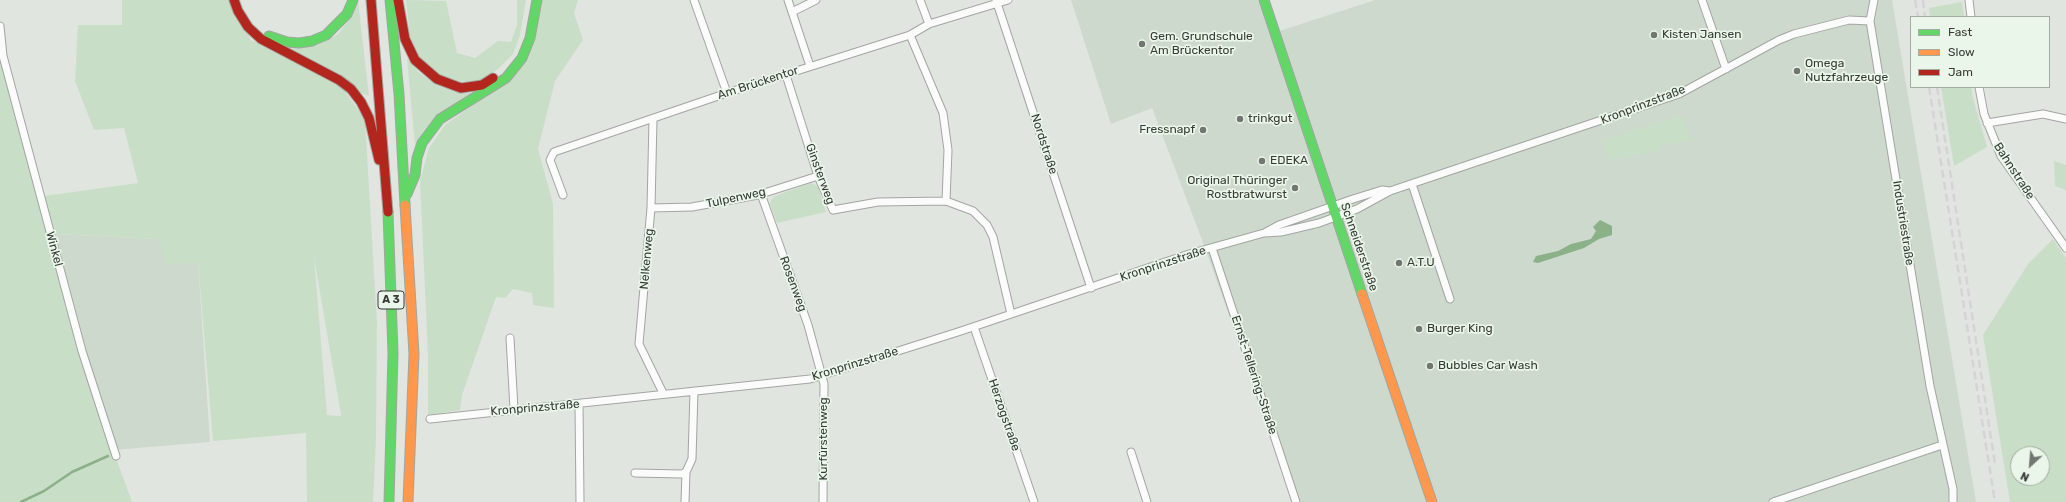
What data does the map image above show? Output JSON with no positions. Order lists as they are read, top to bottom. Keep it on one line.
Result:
{"streets":{"main road":["Schneiderstraße","A 3"],"street":["Am Brückentor","Kronprinzstraße","Nordstraße","Bahnstraße","Ginsterweg","Tulpenweg","Industriestraße","Winkel","Nelkenweg","Rosenweg","Ernst-Tellering-Straße","Herzogstraße","Kurfürstenweg"]},"crossings":[["Am Brückentor","Nordstraße"],["Am Brückentor","Ginsterweg"],["Am Brückentor","Nelkenweg"],["Kronprinzstraße","Nordstraße"],["Kronprinzstraße","Industriestraße"],["Kronprinzstraße","Schneiderstraße"],["Kronprinzstraße","Nelkenweg"],["Kronprinzstraße","Rosenweg"],["Kronprinzstraße","Ernst-Tellering-Straße"],["Kronprinzstraße","Herzogstraße"],["Kronprinzstraße","Kurfürstenweg"],["Ginsterweg","Tulpenweg"],["Tulpenweg","Nelkenweg"],["Tulpenweg","Rosenweg"],["Rosenweg","Kurfürstenweg"]],"places":["Kisten Jansen","Gem. Grundschule Am Brückentor","Omega Nutzfahrzeuge","trinkgut","Fressnapf","EDEKA","Original Thüringer Rostbratwurst","A.T.U","Burger King","Bubbles Car Wash"],"legend":["Fast","Slow","Jam"],"north":"bottom left"}
